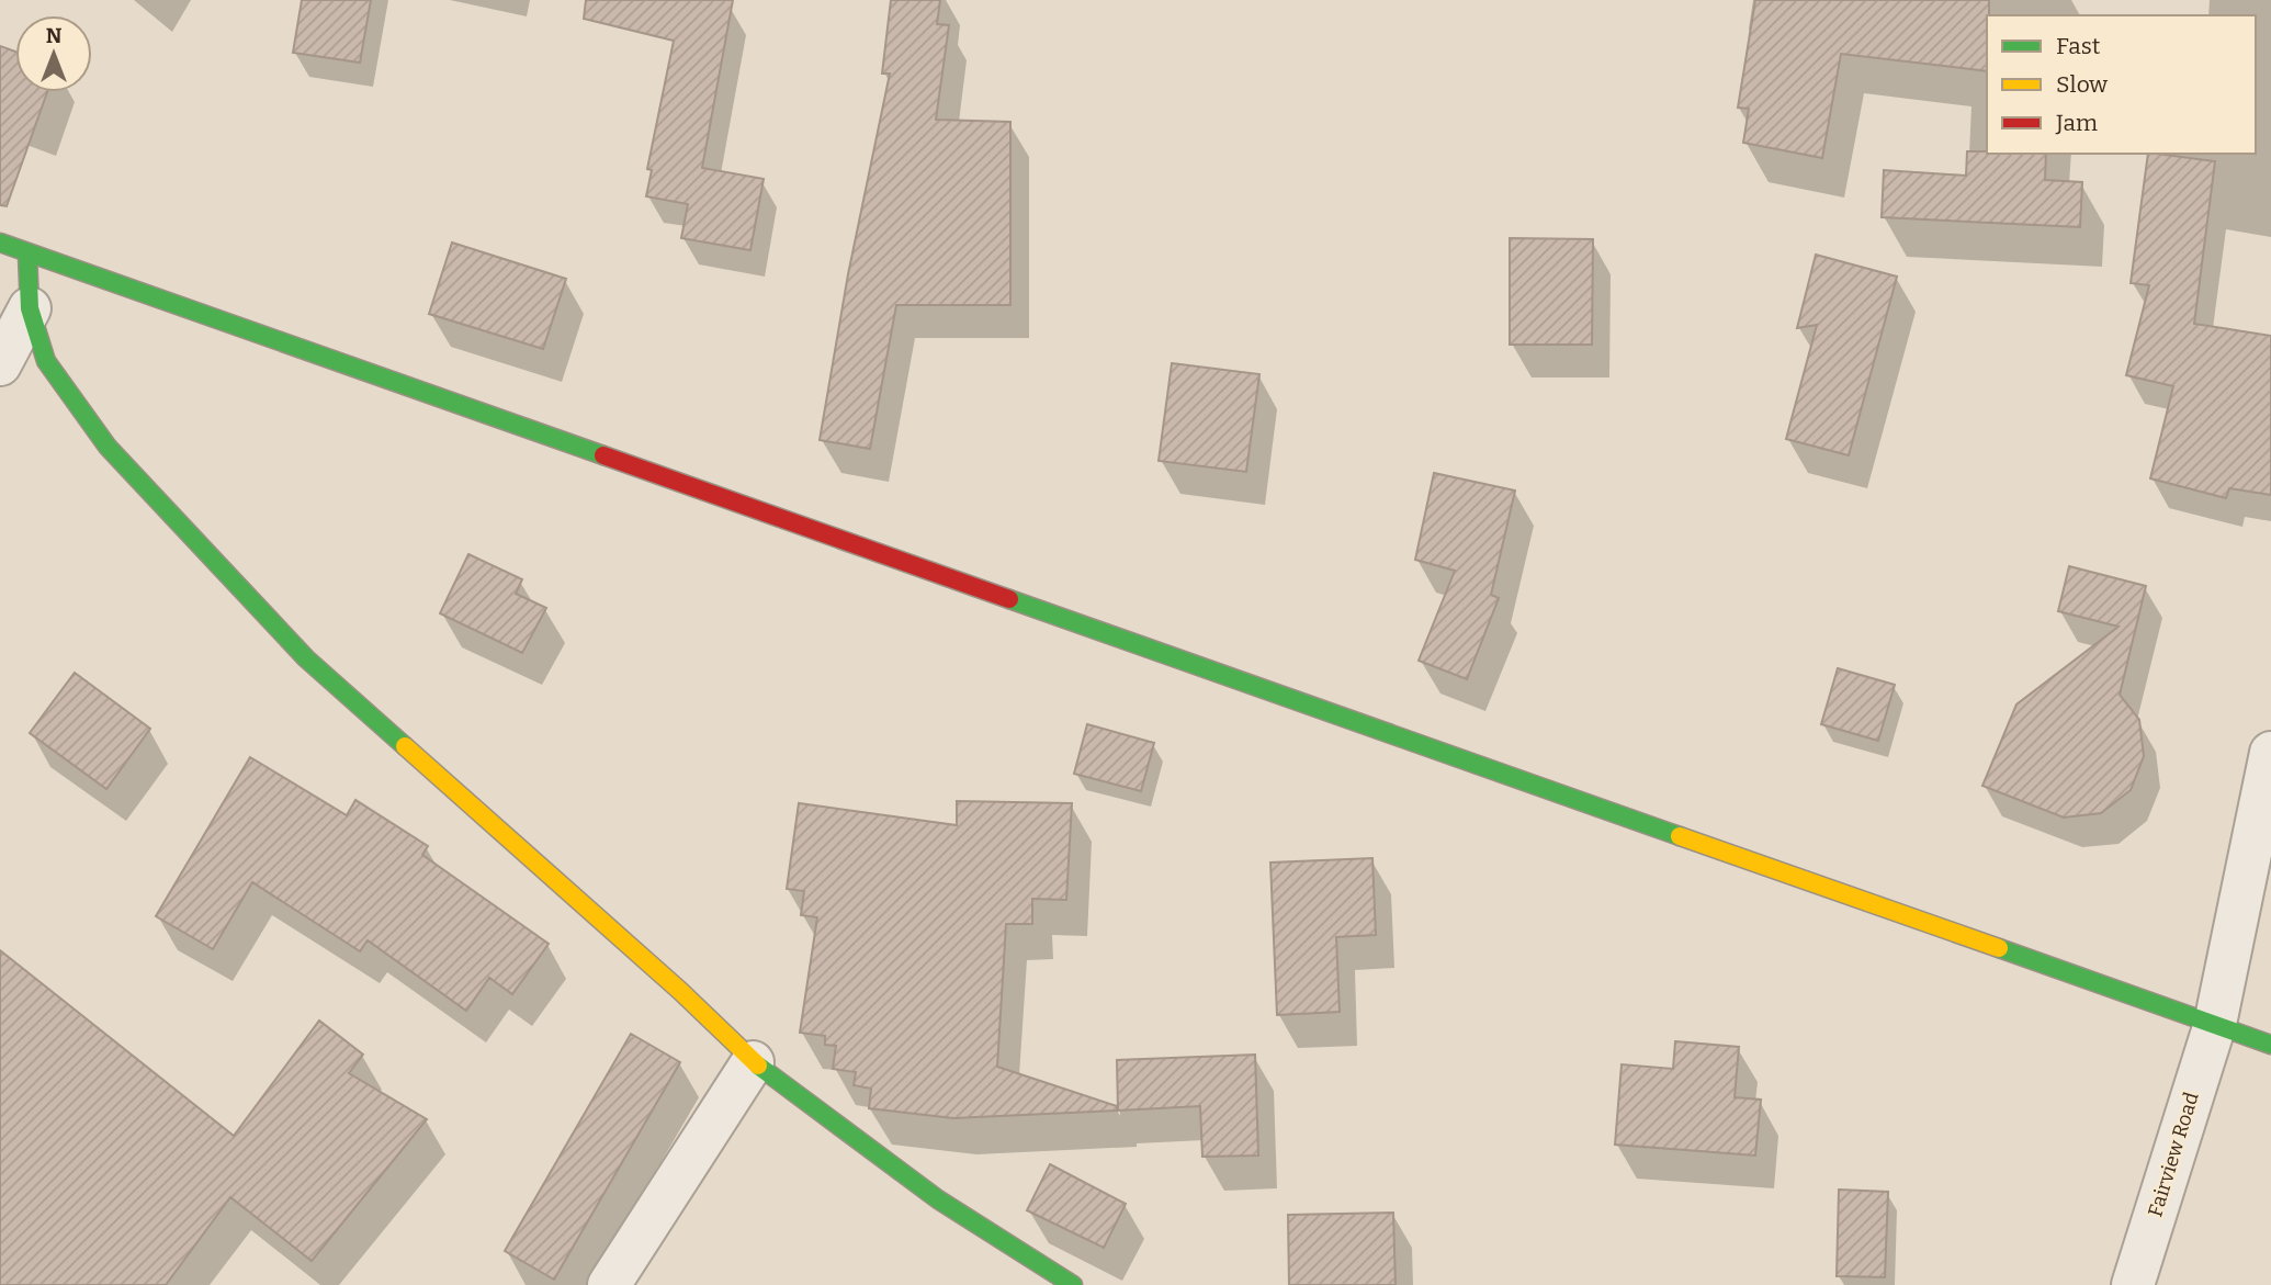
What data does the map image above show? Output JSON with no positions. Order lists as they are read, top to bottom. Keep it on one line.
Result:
{"streets":{"street":["Fairview Road"]},"legend":["Fast","Slow","Jam"],"north":"top"}
